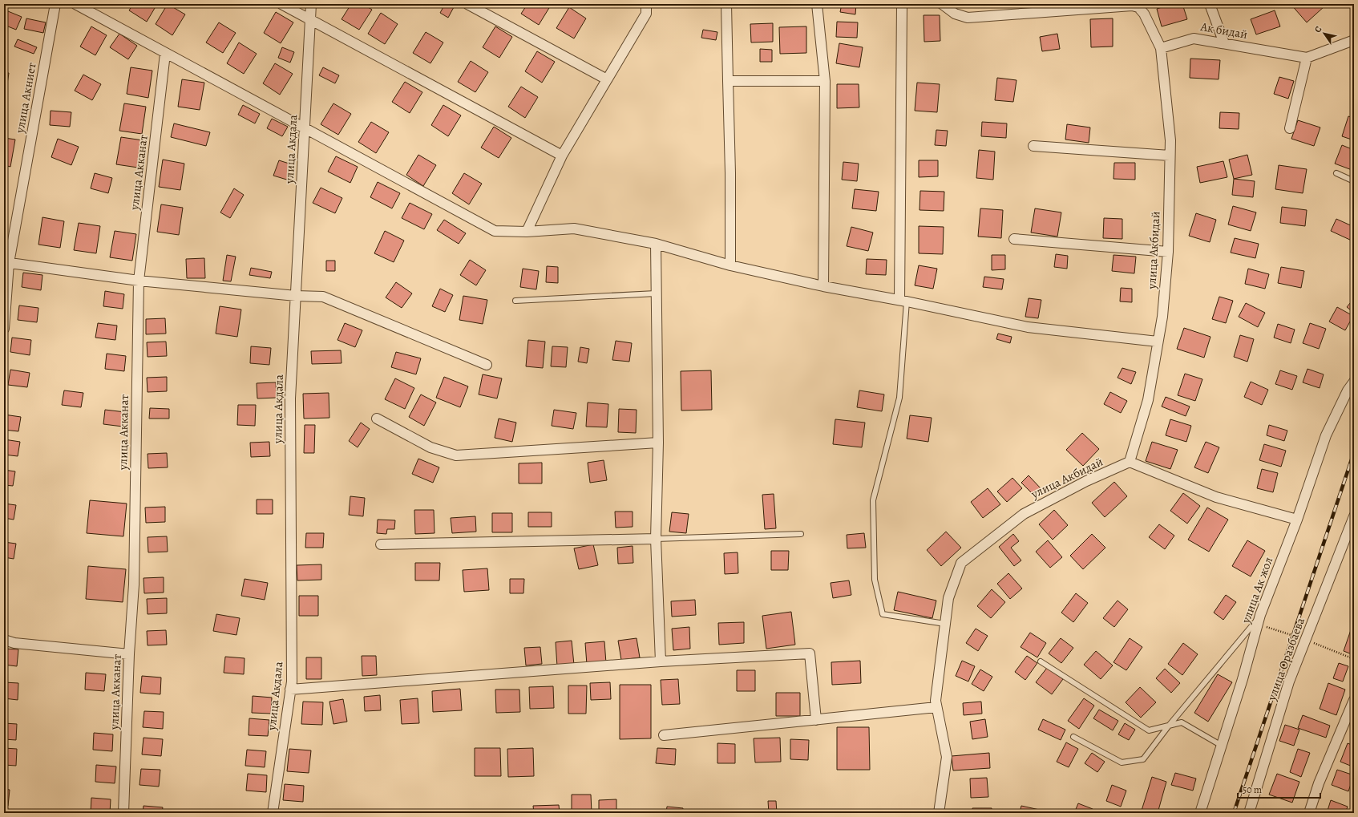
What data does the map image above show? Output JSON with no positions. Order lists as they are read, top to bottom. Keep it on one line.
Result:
{"streets":{"street":["Ак бидай","улица Акниет","улица Акдала","улица Акканат","улица Акбидай","улица Ак жол","улица Оразбаева"]},"crossings":[["Ак бидай","улица Акбидай"]],"scale_bar":"50 m","north":"top left"}
